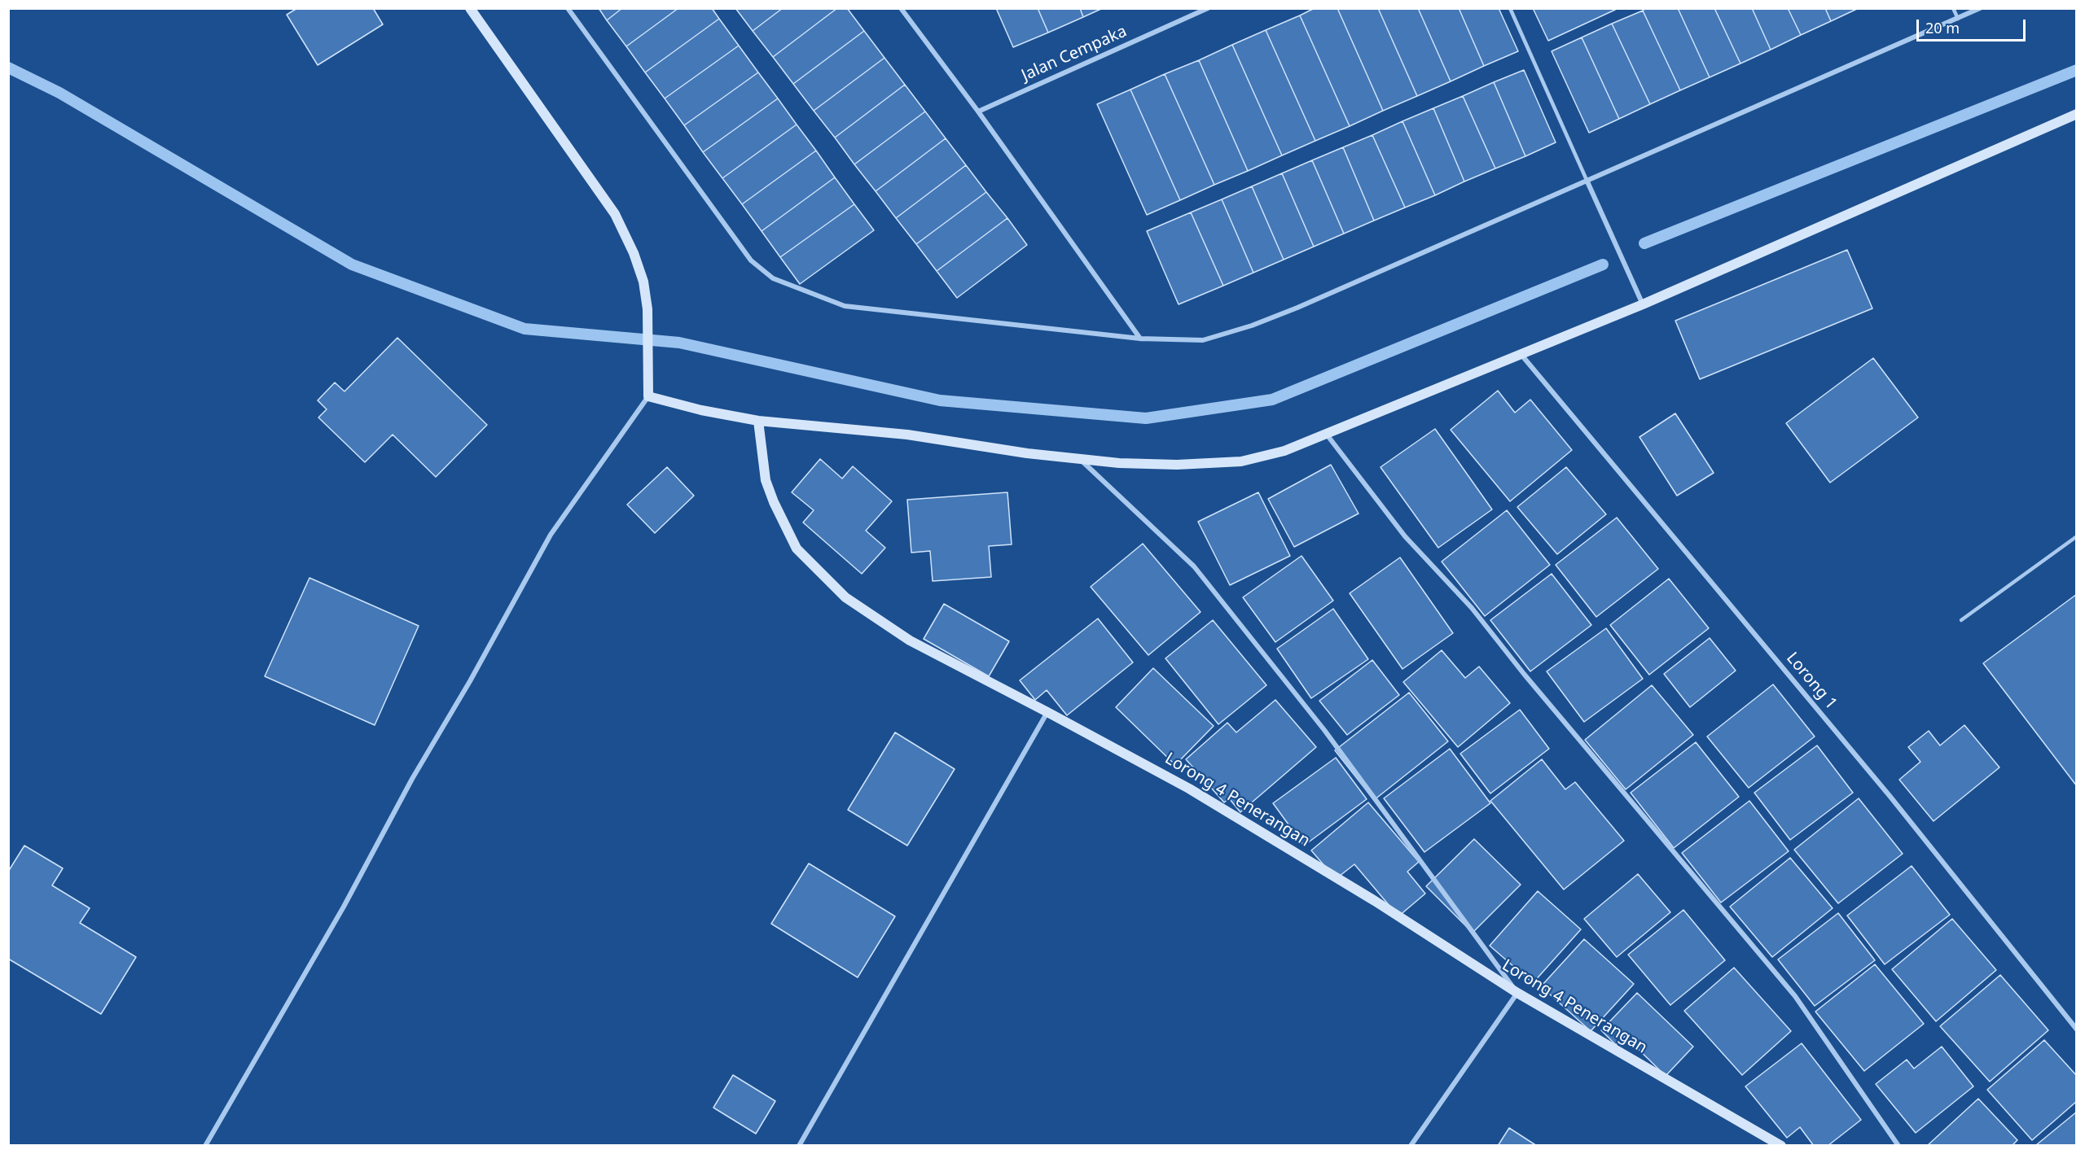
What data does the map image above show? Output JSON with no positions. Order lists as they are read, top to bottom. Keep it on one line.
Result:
{"streets":{"street":["Jalan Cempaka","Lorong 1","Lorong 4 Penerangan"]},"scale_bar":"20 m"}
